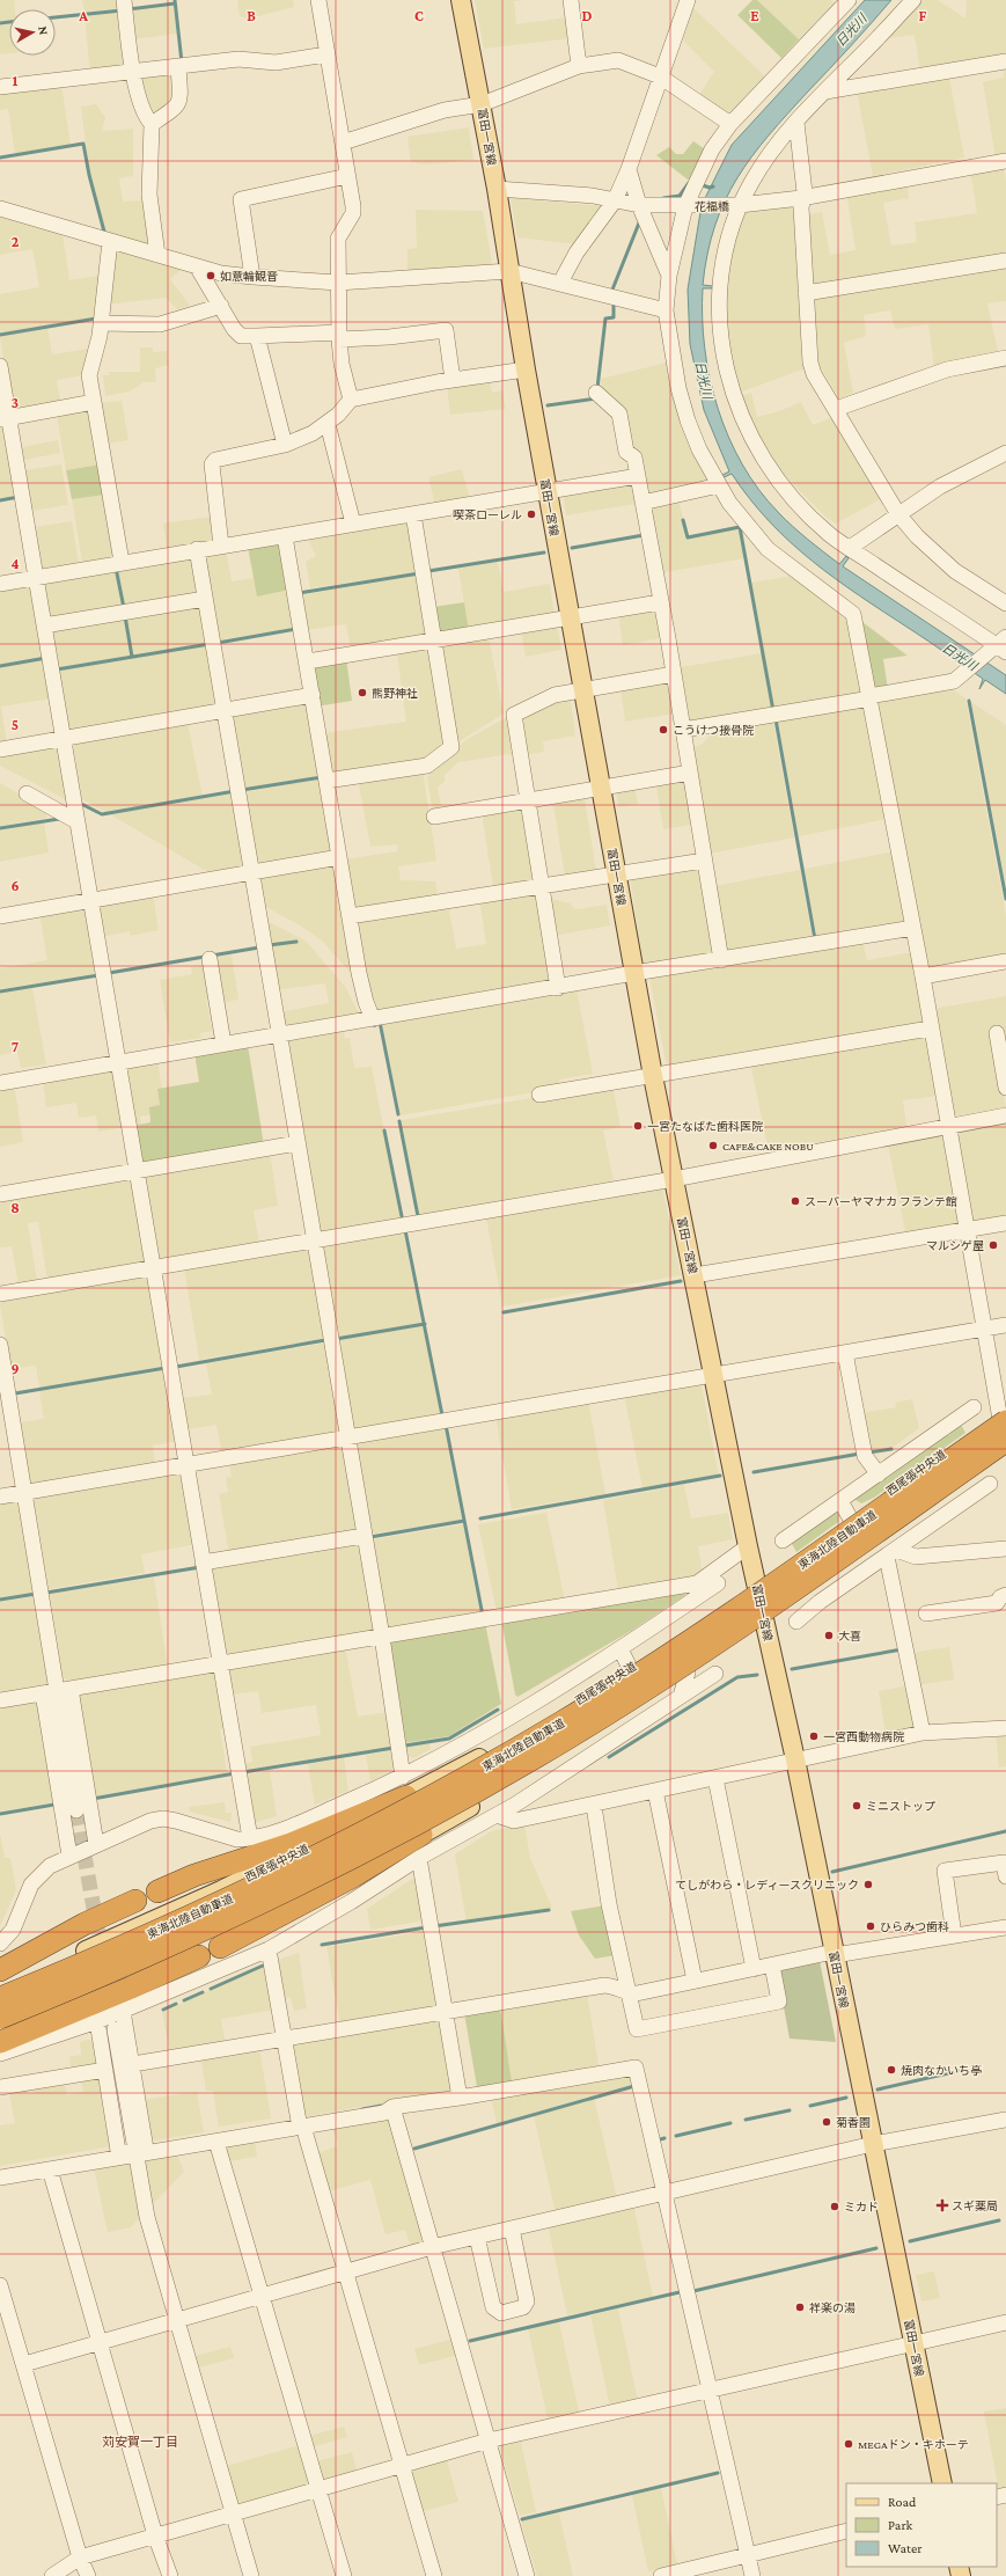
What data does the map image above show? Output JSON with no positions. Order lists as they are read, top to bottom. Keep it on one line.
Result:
{"streets":{"highway":["東海北陸自動車道"],"main road":["富田一宮線","西尾張中央道"],"street":["花福橋"]},"crossings":[["富田一宮線","花福橋"],["富田一宮線","西尾張中央道"],["西尾張中央道","東海北陸自動車道"]],"districts":["苅安賀一丁目"],"water":["日光川"],"places":{"other":["如意輪観音","喫茶ローレル","熊野神社","こうけつ接骨院","一宮たなばた歯科医院","CAFE&CAKE NOBU","スーパーヤマナカ フランテ館","マルシゲ屋","大喜","一宮西動物病院","ミニストップ","てしがわら・レディースクリニック","ひらみつ歯科","焼肉なかいち亭","菊香園","ミカド","祥楽の湯","MEGAドン・キホーテ"],"health":["スギ薬局"]},"legend":["Road","Park","Water"],"north":"right","grid":{"columns":["A","B","C","D","E","F"],"rows":["1","2","3","4","5","6","7","8","9"]}}
